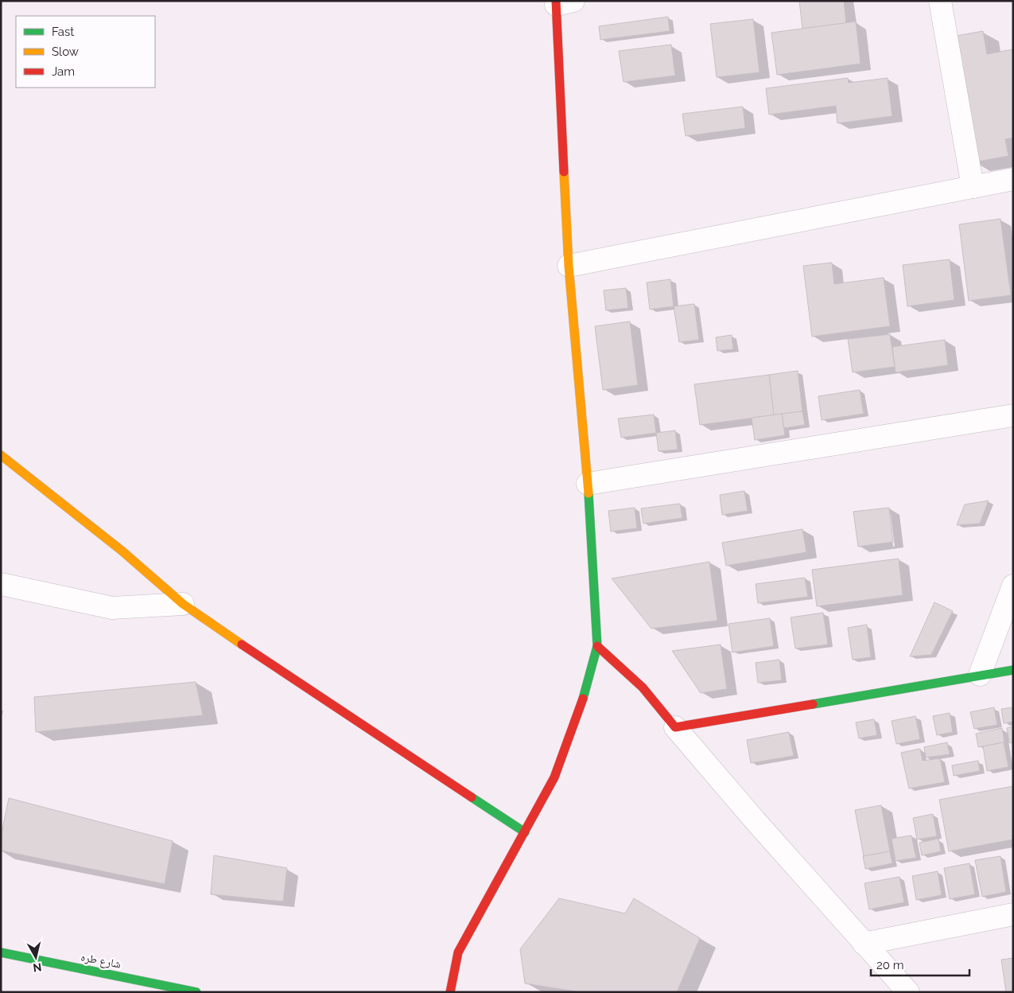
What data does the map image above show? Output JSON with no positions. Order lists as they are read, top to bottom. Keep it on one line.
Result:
{"streets":{"street":["شارع طره"]},"legend":["Fast","Slow","Jam"],"scale_bar":"20 m","north":"bottom"}
